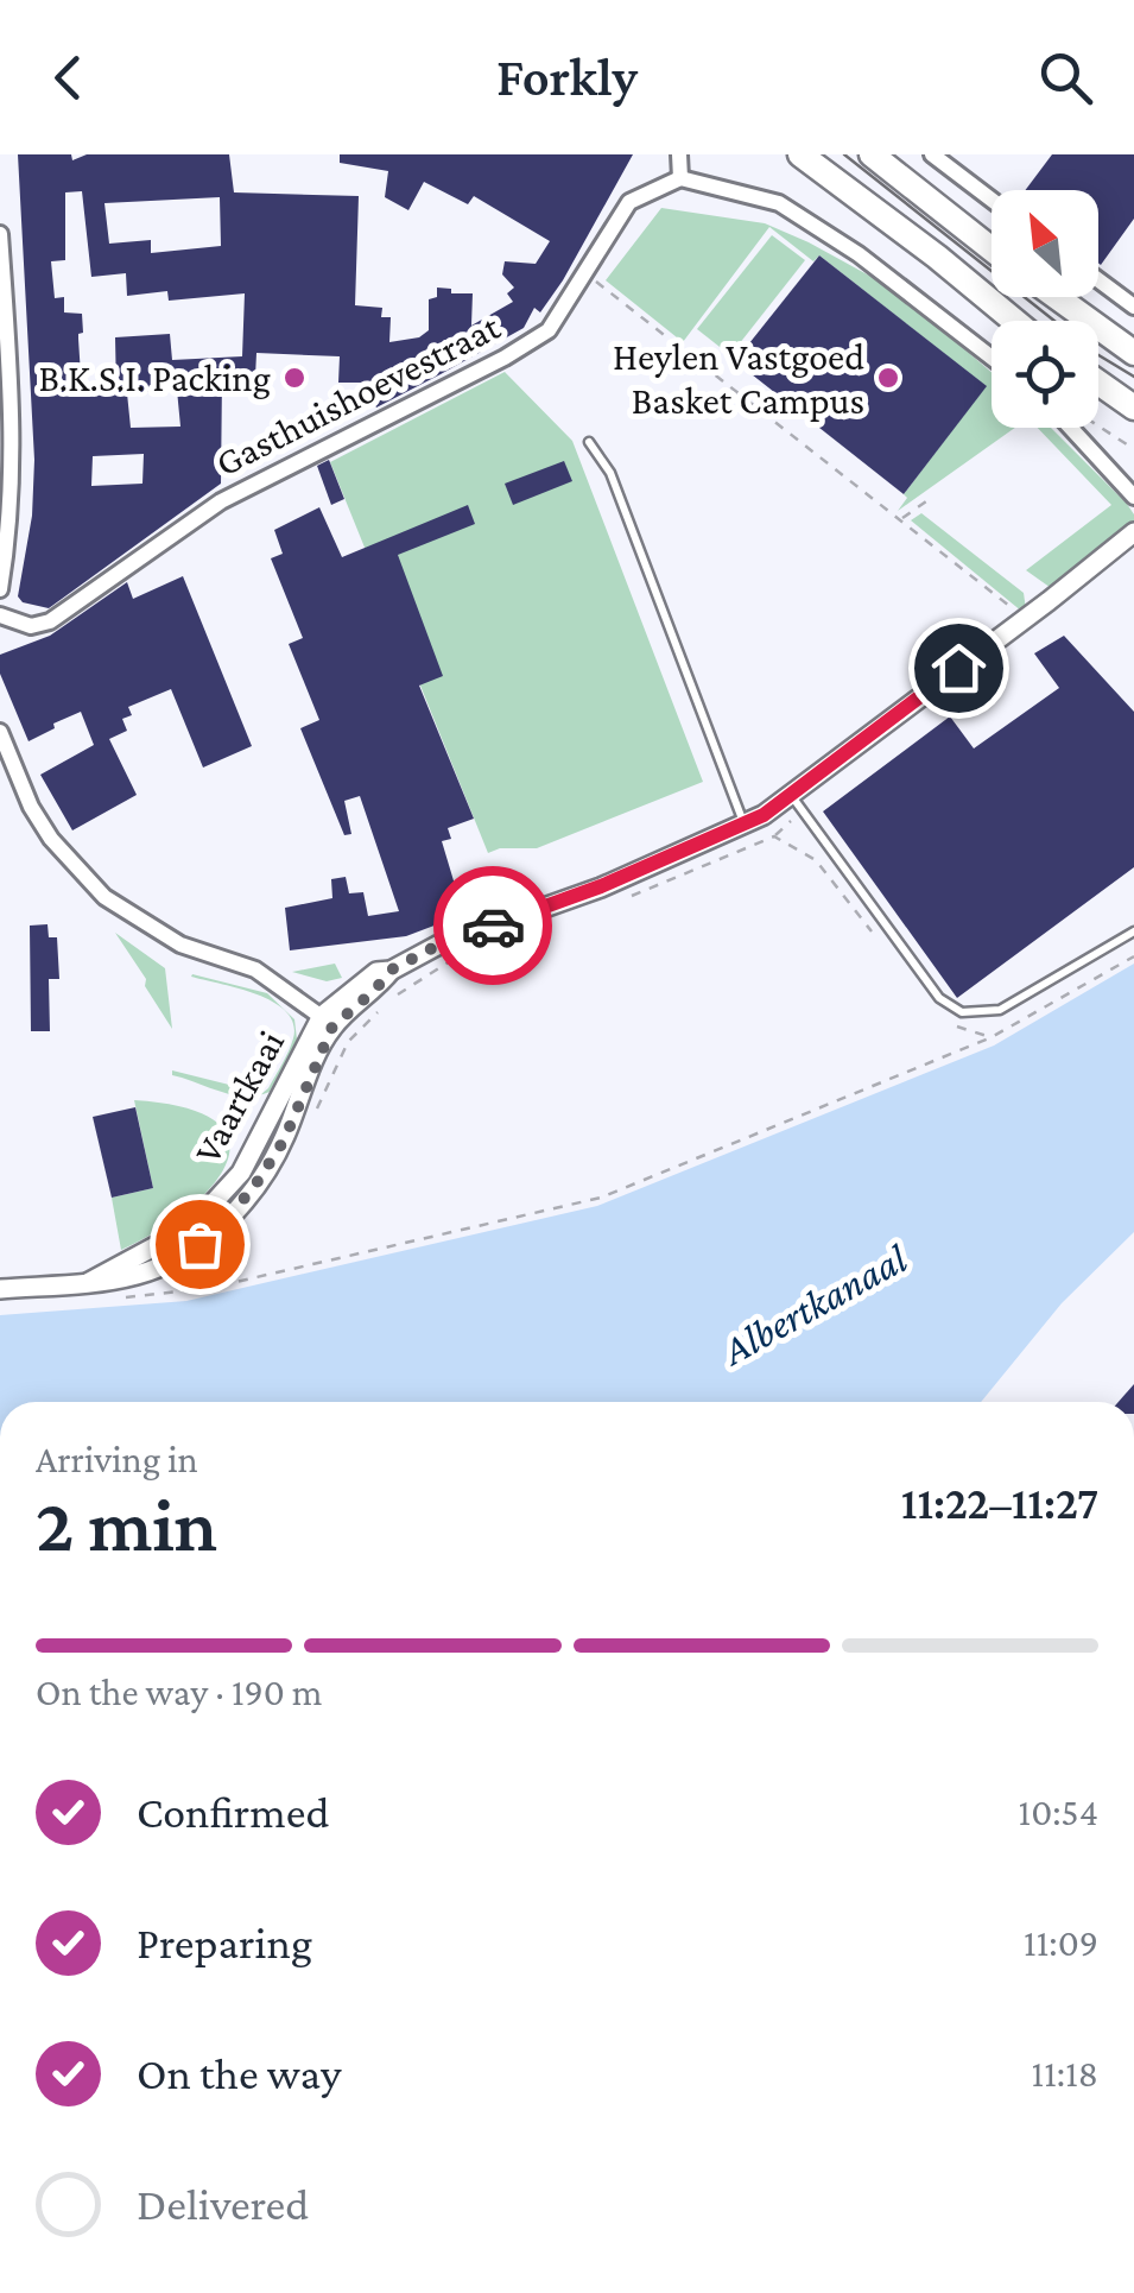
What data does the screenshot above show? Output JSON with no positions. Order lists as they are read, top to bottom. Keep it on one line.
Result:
{"streets":{"street":["Gasthuishoevestraat","Vaartkaai"]},"water":["Albertkanaal"],"places":["B.K.S.I. Packing","Heylen Vastgoed Basket Campus"],"north":"top left","page":{"header":"Forkly","heading":["2 min","Arriving in","11:22–11:27"],"bar":"On the way · 190 m","list":[["Confirmed","10:54"],["Preparing","11:09"],["On the way","11:18"],"Delivered"]}}
